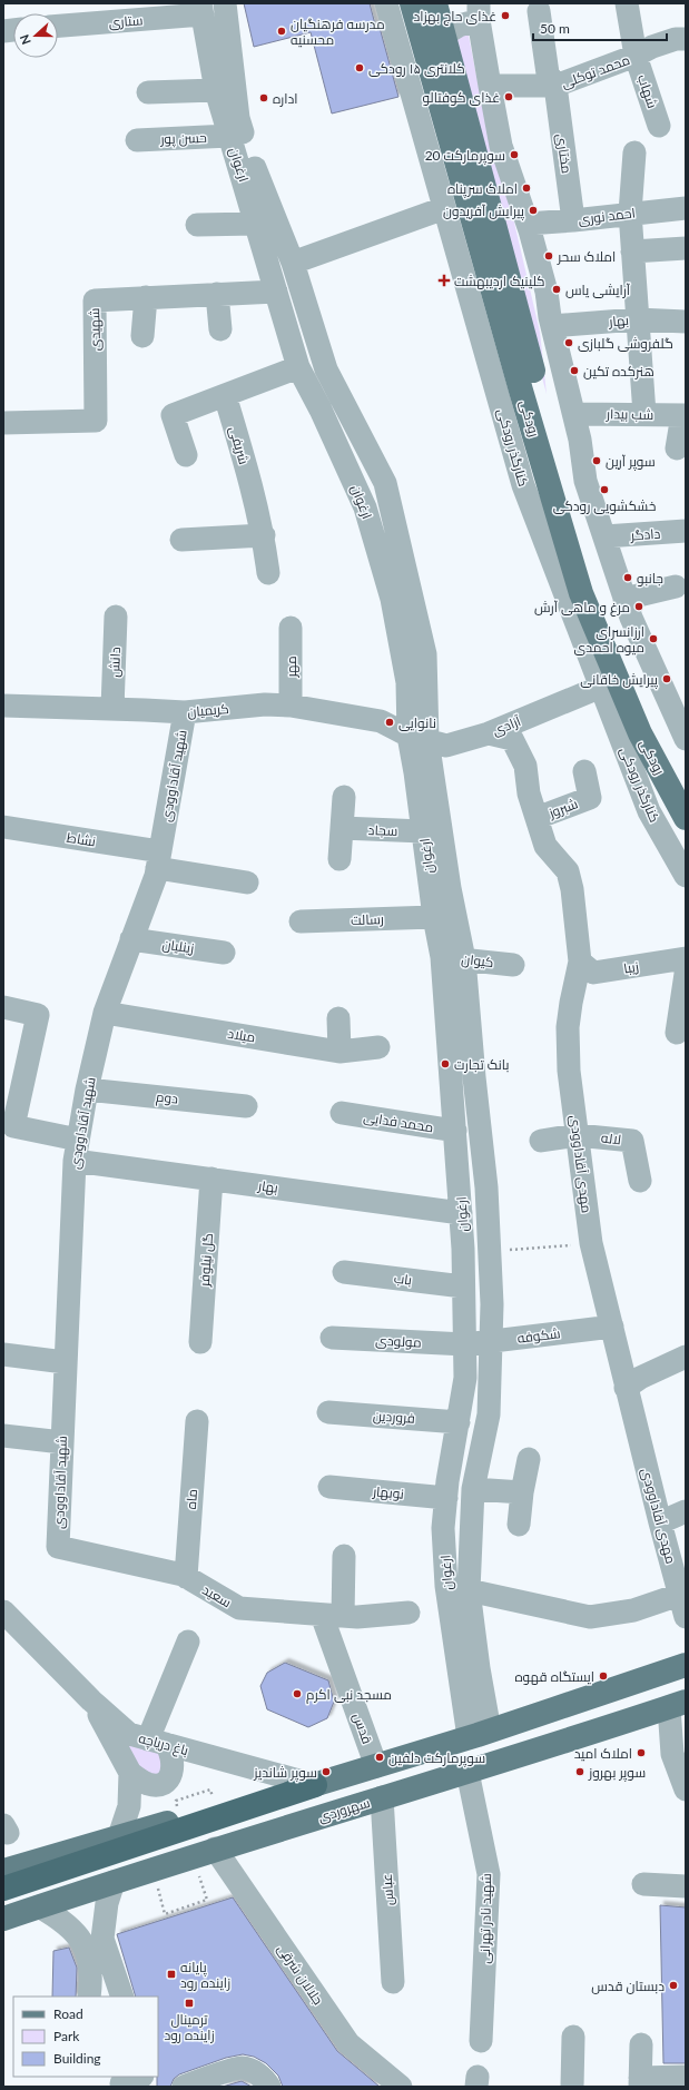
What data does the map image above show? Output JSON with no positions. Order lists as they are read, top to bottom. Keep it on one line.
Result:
{"streets":{"main road":["رودکی","سهروردی"],"street":["ستاری","محمد توکلی","شهاب","حسن پور","مختاری","ارغوان","احمد نوری","بهار","شهیدی","شب بیدار","شریفی","کنارگذر رودکی","دادگر","دانش","مهر","کریمیان","آزادی","شهید آقاداوودی","شبروز","سجاد","نشاط","رسالت","زینلیان","کیوان","زیبا","میلاد","دوم","محمد فدایی","لاله","مهدی آقاداوودی","گل نیلوفر","باب","شکوفه","مولودی","فروردین","نوبهار","ماه","سعید","قدس","باغ دریاچه","عباس","شهید نادر تهرانی","جلالان شرقی"]},"crossings":[["ستاری","ارغوان"],["محمد توکلی","شهاب"],["محمد توکلی","مختاری"],["حسن پور","ارغوان"],["مختاری","احمد نوری"],["ارغوان","بهار"],["ارغوان","شهیدی"],["ارغوان","کریمیان"],["ارغوان","آزادی"],["ارغوان","سجاد"],["ارغوان","رسالت"],["ارغوان","کیوان"],["ارغوان","محمد فدایی"],["ارغوان","باب"],["ارغوان","شکوفه"],["ارغوان","مولودی"],["ارغوان","فروردین"],["ارغوان","نوبهار"],["بهار","شهید آقاداوودی"],["بهار","گل نیلوفر"],["کنارگذر رودکی","آزادی"],["دانش","کریمیان"],["مهر","کریمیان"],["کریمیان","آزادی"],["کریمیان","شهید آقاداوودی"],["آزادی","مهدی آقاداوودی"],["شهید آقاداوودی","نشاط"],["شهید آقاداوودی","زینلیان"],["شهید آقاداوودی","میلاد"],["شهید آقاداوودی","دوم"],["شهید آقاداوودی","سعید"],["شبروز","مهدی آقاداوودی"],["زیبا","مهدی آقاداوودی"],["لاله","مهدی آقاداوودی"],["مهدی آقاداوودی","شکوفه"],["شکوفه","مولودی"],["ماه","سعید"],["سعید","قدس"],["سهروردی","عباس"],["سهروردی","شهید نادر تهرانی"],["سهروردی","جلالان شرقی"]],"places":{"other":["غذای حاج بهزاد","مدرسه فرهنگیان محسنیه","کلانتری ۱۵ رودکی","غذای کوفتالو","اداره","سوپرمارکت 20","املاک سرپناه","پیرایش آفریدون","املاک سحر","آرایشی یاس","گلفروشی گلبازی","هنرکده تکین","سوپر آرین","خشکشویی رودکی","جانبو","مرغ و ماهی آرش","ارزانسرای میوه احمدی","پیرایش خاقانی","نانوایی","بانک تجارت","ایستگاه قهوه","مسجد نبی اکرم","املاک امید","سوپرمارکت دلفین","سوپر شاندیز","سوپر بهروز","دبستان قدس"],"health":["کلینیک اردیبهشت"],"transit":["پایانه زاینده رود","ترمینال زاینده رود"]},"legend":["Road","Park","Building"],"scale_bar":"50 m","north":"left"}
